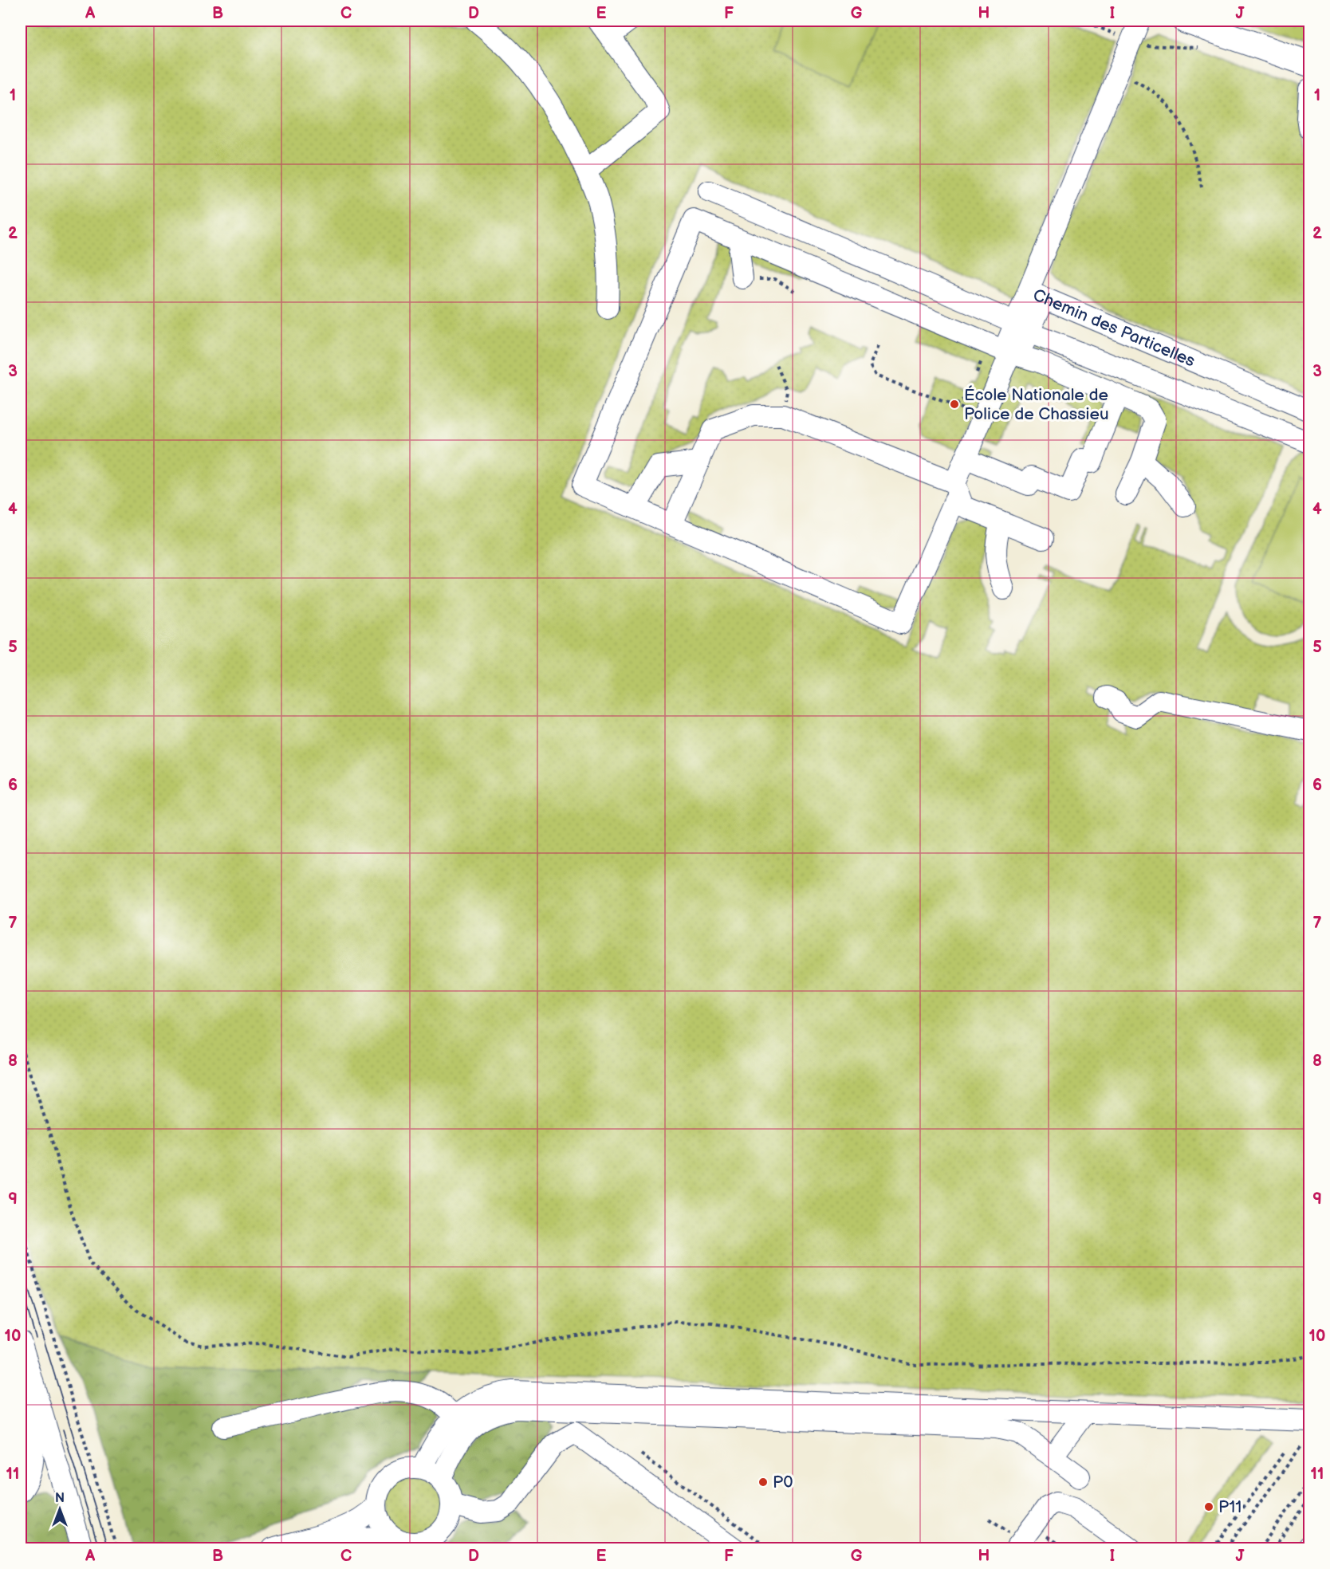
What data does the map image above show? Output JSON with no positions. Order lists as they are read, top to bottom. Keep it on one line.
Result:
{"streets":{"street":["Chemin des Particelles"]},"places":["École Nationale de Police de Chassieu","P0","P11"],"north":"top","grid":{"columns":["A","B","C","D","E","F","G","H","I","J"],"rows":["1","2","3","4","5","6","7","8","9","10","11"]}}
